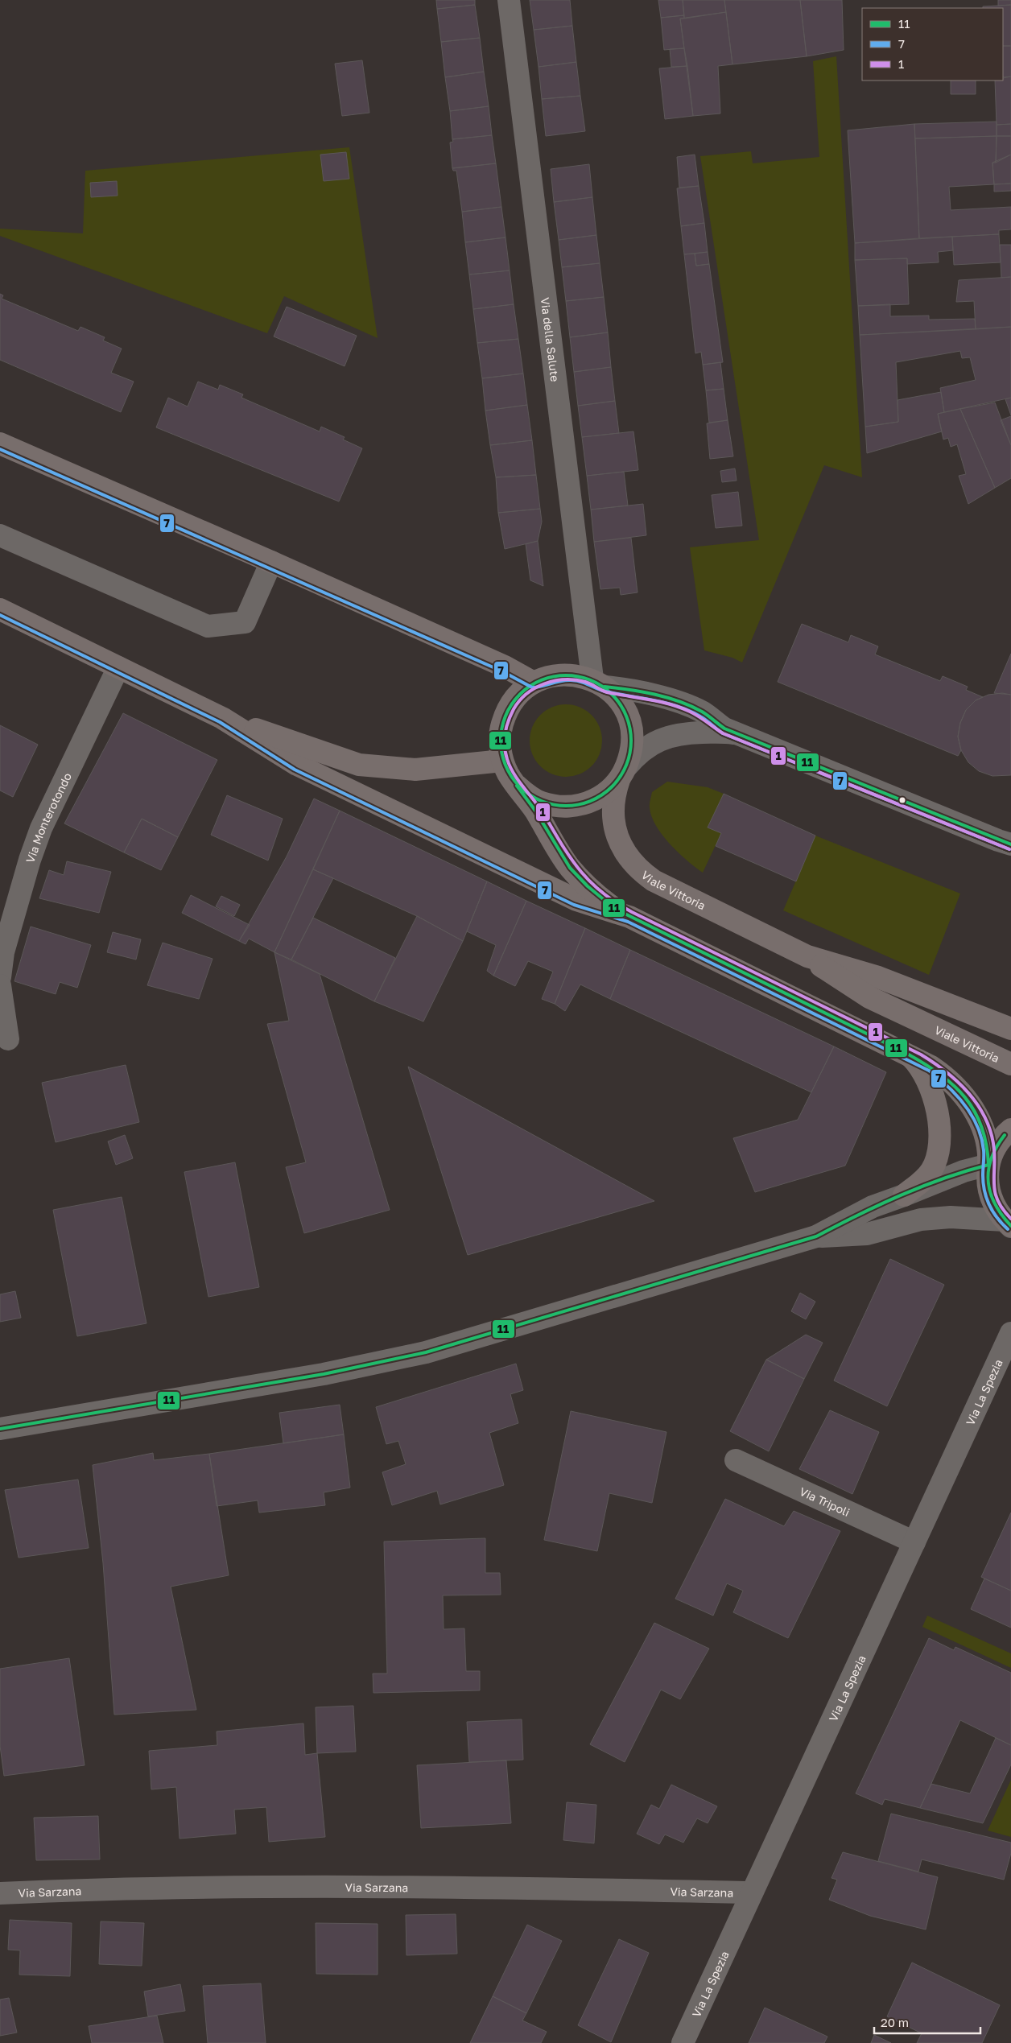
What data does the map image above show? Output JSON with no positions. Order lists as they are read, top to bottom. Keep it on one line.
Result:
{"streets":{"main road":["Viale Vittoria"],"street":["Via della Salute","Via Monterotondo","Via La Spezia","Via Tripoli","Via Sarzana"]},"crossings":[["Via della Salute","Viale Vittoria"],["Via La Spezia","Via Tripoli"],["Via La Spezia","Via Sarzana"]],"lines":["transit line 7","transit line 11","transit line 1"],"legend":["11","7","1"],"scale_bar":"20 m"}
